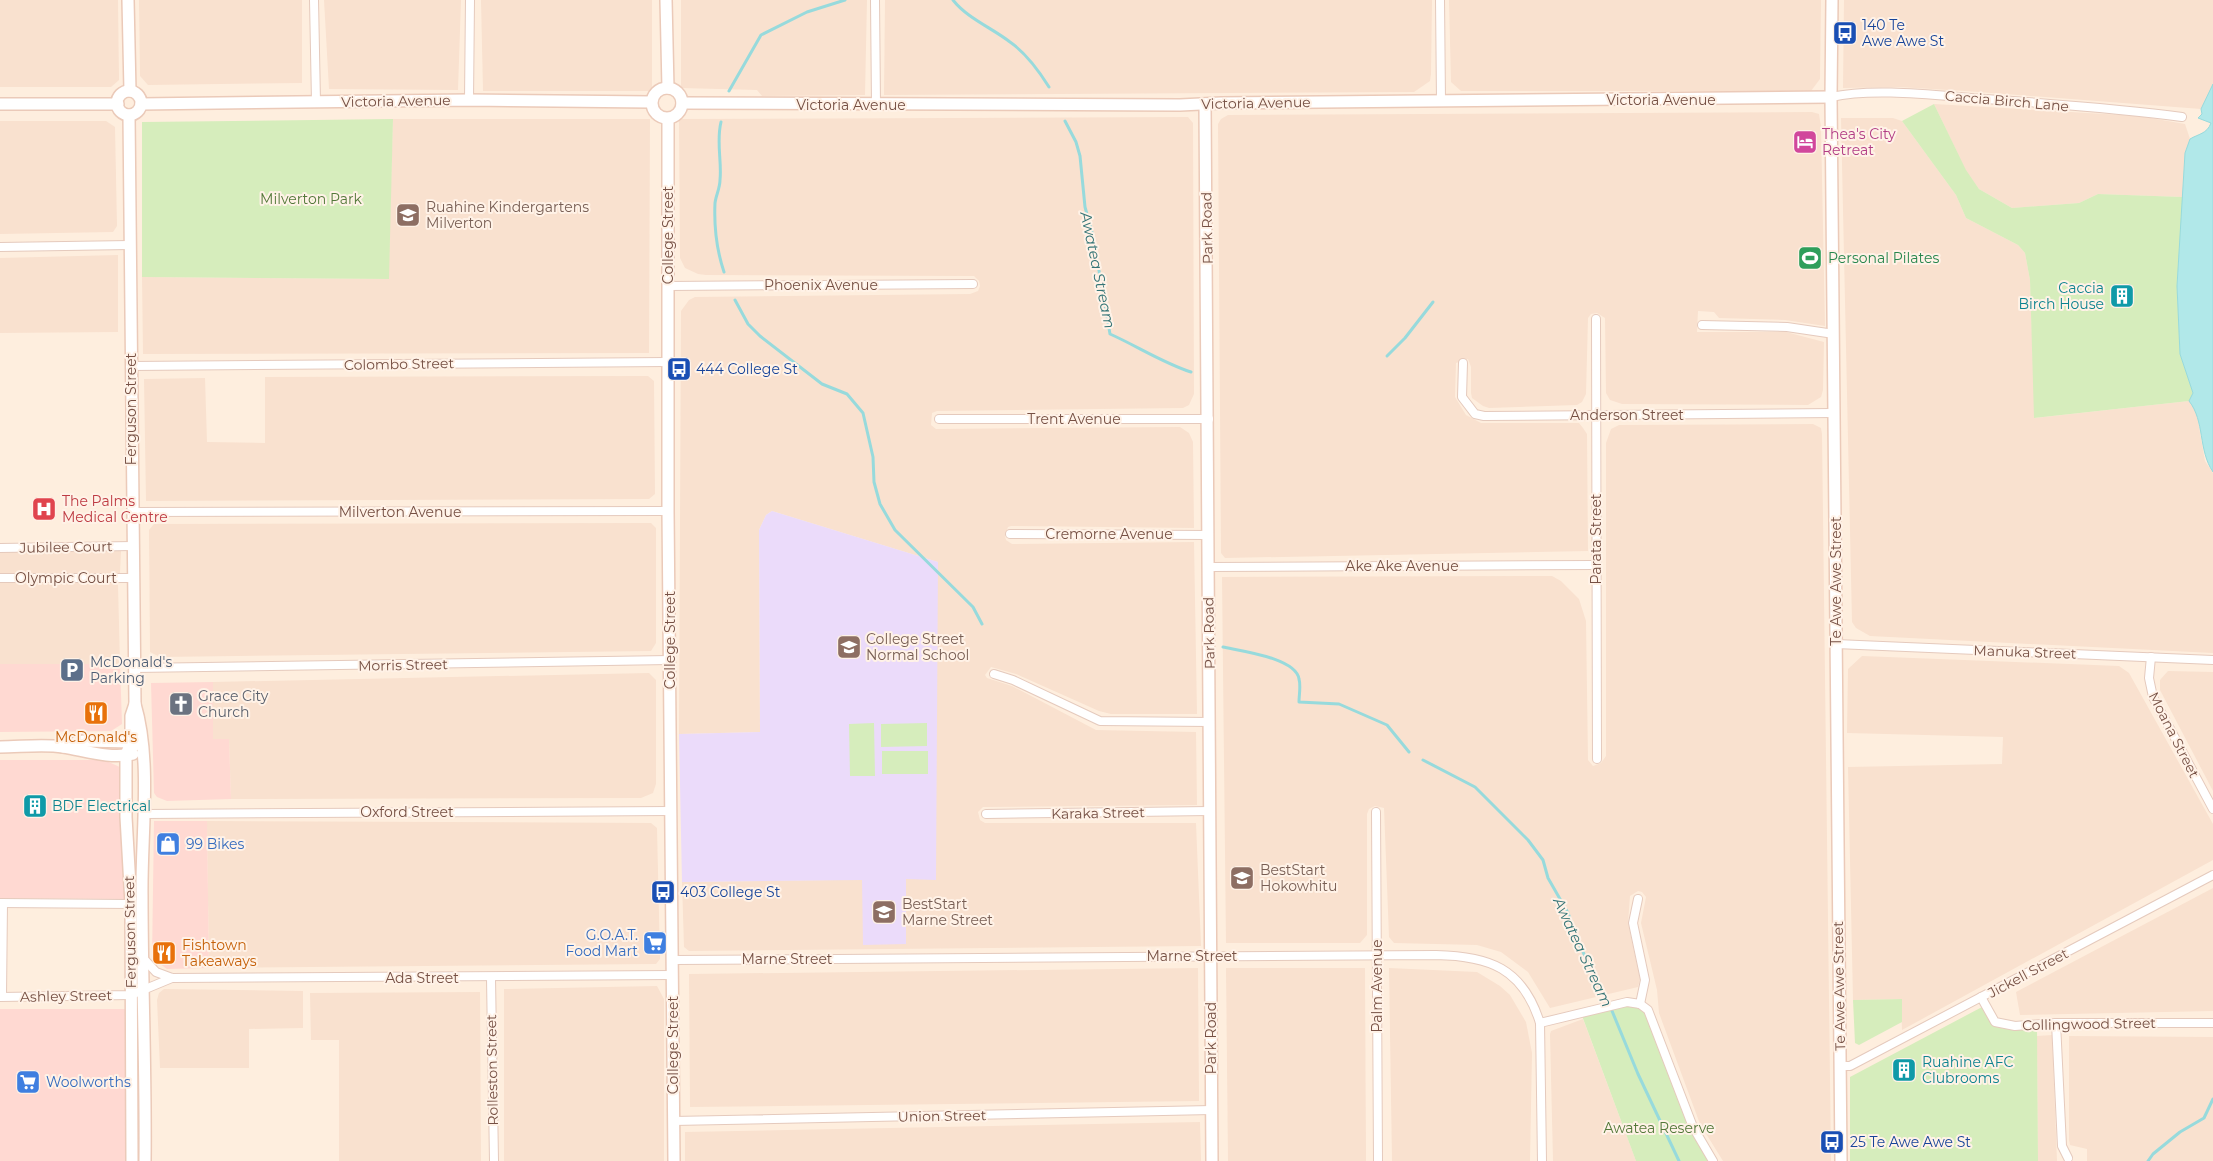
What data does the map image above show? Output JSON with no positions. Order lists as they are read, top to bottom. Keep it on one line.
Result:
{"streets":{"street":["Victoria Avenue","Caccia Birch Lane","Park Road","College Street","Phoenix Avenue","Colombo Street","Ferguson Street","Anderson Street","Trent Avenue","Milverton Avenue","Cremorne Avenue","Parata Street","Jubilee Court","Ake Ake Avenue","Olympic Court","Te Awe Awe Street","Manuka Street","Morris Street","Moana Street","Oxford Street","Karaka Street","Marne Street","Jickell Street","Ada Street","Palm Avenue","Ashley Street","Collingwood Street","Rolleston Street","Union Street"]},"crossings":[["Victoria Avenue","Caccia Birch Lane"],["Victoria Avenue","Park Road"],["Victoria Avenue","College Street"],["Victoria Avenue","Ferguson Street"],["Victoria Avenue","Te Awe Awe Street"],["Caccia Birch Lane","Te Awe Awe Street"],["Park Road","Trent Avenue"],["Park Road","Cremorne Avenue"],["Park Road","Ake Ake Avenue"],["Park Road","Karaka Street"],["Park Road","Marne Street"],["Park Road","Union Street"],["College Street","Phoenix Avenue"],["College Street","Colombo Street"],["College Street","Milverton Avenue"],["College Street","Morris Street"],["College Street","Oxford Street"],["College Street","Marne Street"],["College Street","Ada Street"],["College Street","Union Street"],["Colombo Street","Ferguson Street"],["Ferguson Street","Milverton Avenue"],["Ferguson Street","Jubilee Court"],["Ferguson Street","Olympic Court"],["Ferguson Street","Morris Street"],["Ferguson Street","Oxford Street"],["Ferguson Street","Ada Street"],["Ferguson Street","Ashley Street"],["Anderson Street","Parata Street"],["Anderson Street","Te Awe Awe Street"],["Parata Street","Ake Ake Avenue"],["Te Awe Awe Street","Manuka Street"],["Te Awe Awe Street","Jickell Street"],["Manuka Street","Moana Street"],["Marne Street","Palm Avenue"],["Jickell Street","Collingwood Street"],["Ada Street","Ashley Street"],["Ada Street","Rolleston Street"]],"water":["Awatea Stream"],"parks":["Milverton Park","Awatea Reserve"],"places":{"bus stop":["140 Te Awe Awe St","444 College St","403 College St","25 Te Awe Awe St"],"hotel":["Thea's City Retreat"],"school or university":["Ruahine Kindergartens Milverton","College Street Normal School","BestStart Hokowhitu","BestStart Marne Street"],"sports":["Personal Pilates"],"building":["Caccia Birch House","BDF Electrical","Ruahine AFC Clubrooms"],"hospital":["The Palms Medical Centre"],"parking":["McDonald's Parking"],"church":["Grace City Church"],"restaurant":["McDonald's","Fishtown Takeaways"],"shop":["99 Bikes"],"supermarket":["G.O.A.T. Food Mart","Woolworths"]}}
